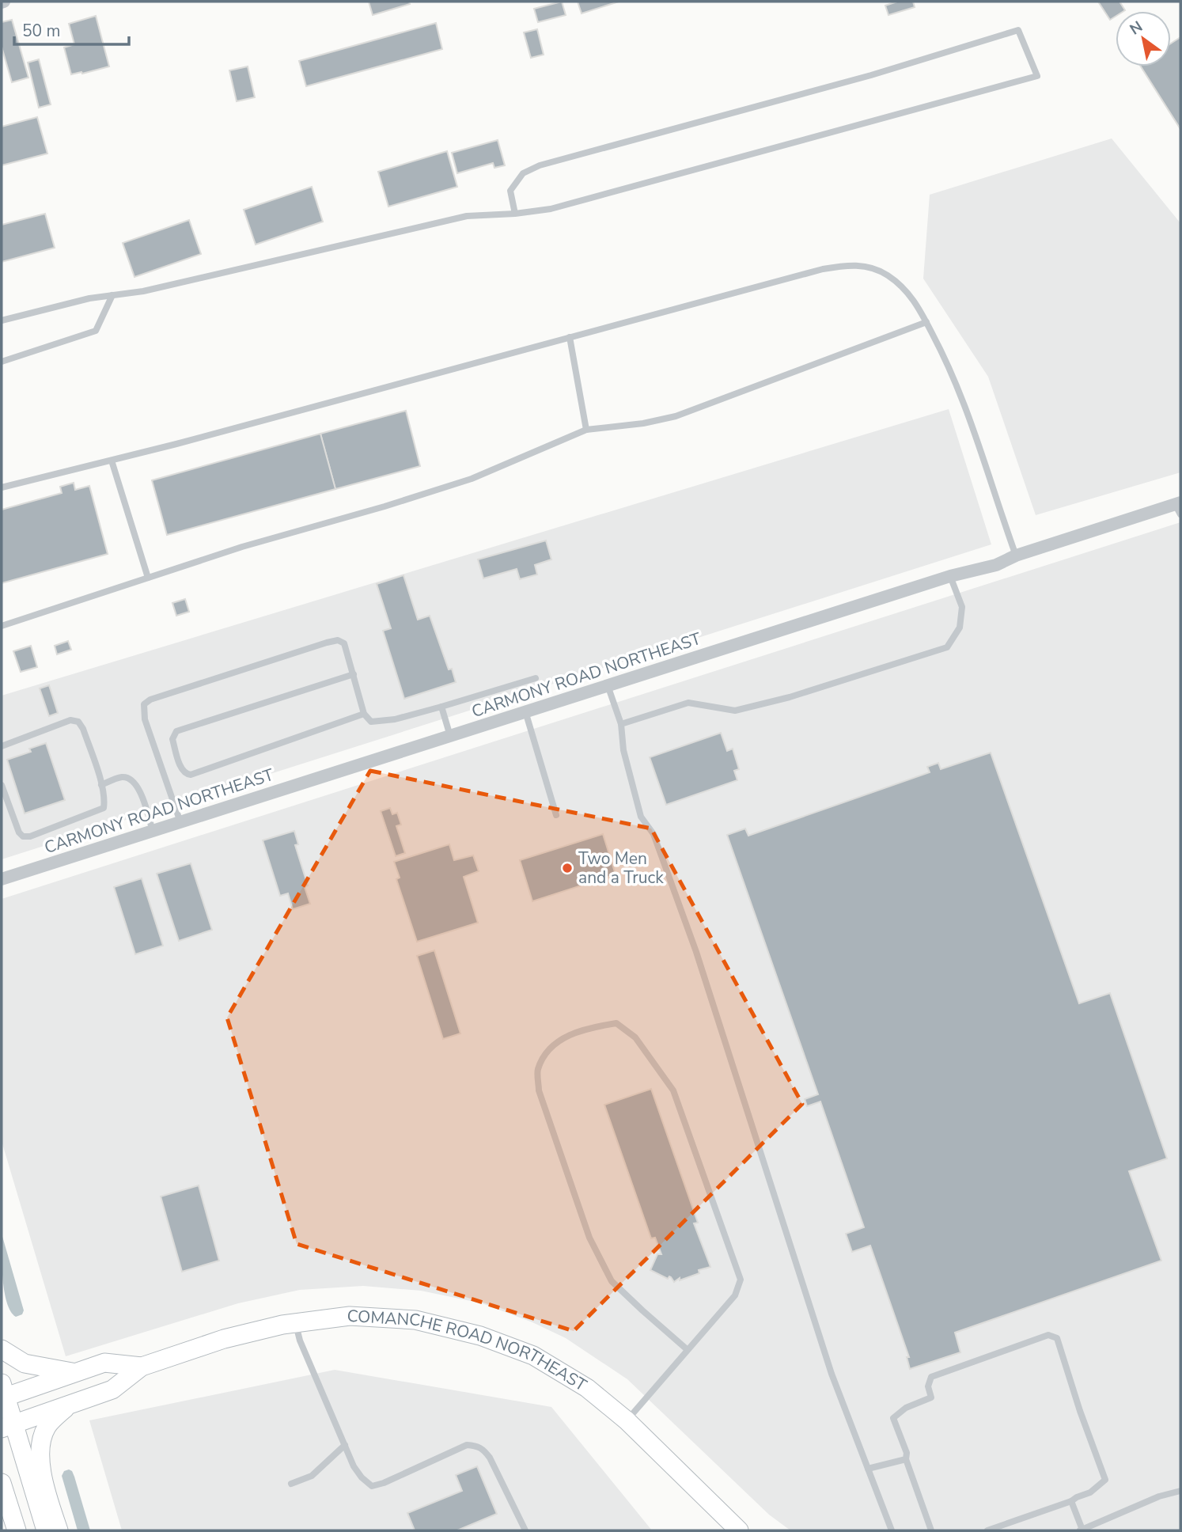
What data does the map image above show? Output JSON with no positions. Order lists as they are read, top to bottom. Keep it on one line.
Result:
{"streets":{"main road":["COMANCHE ROAD NORTHEAST"],"street":["CARMONY ROAD NORTHEAST"]},"places":["Two Men and a Truck"],"scale_bar":"50 m","north":"top left"}
